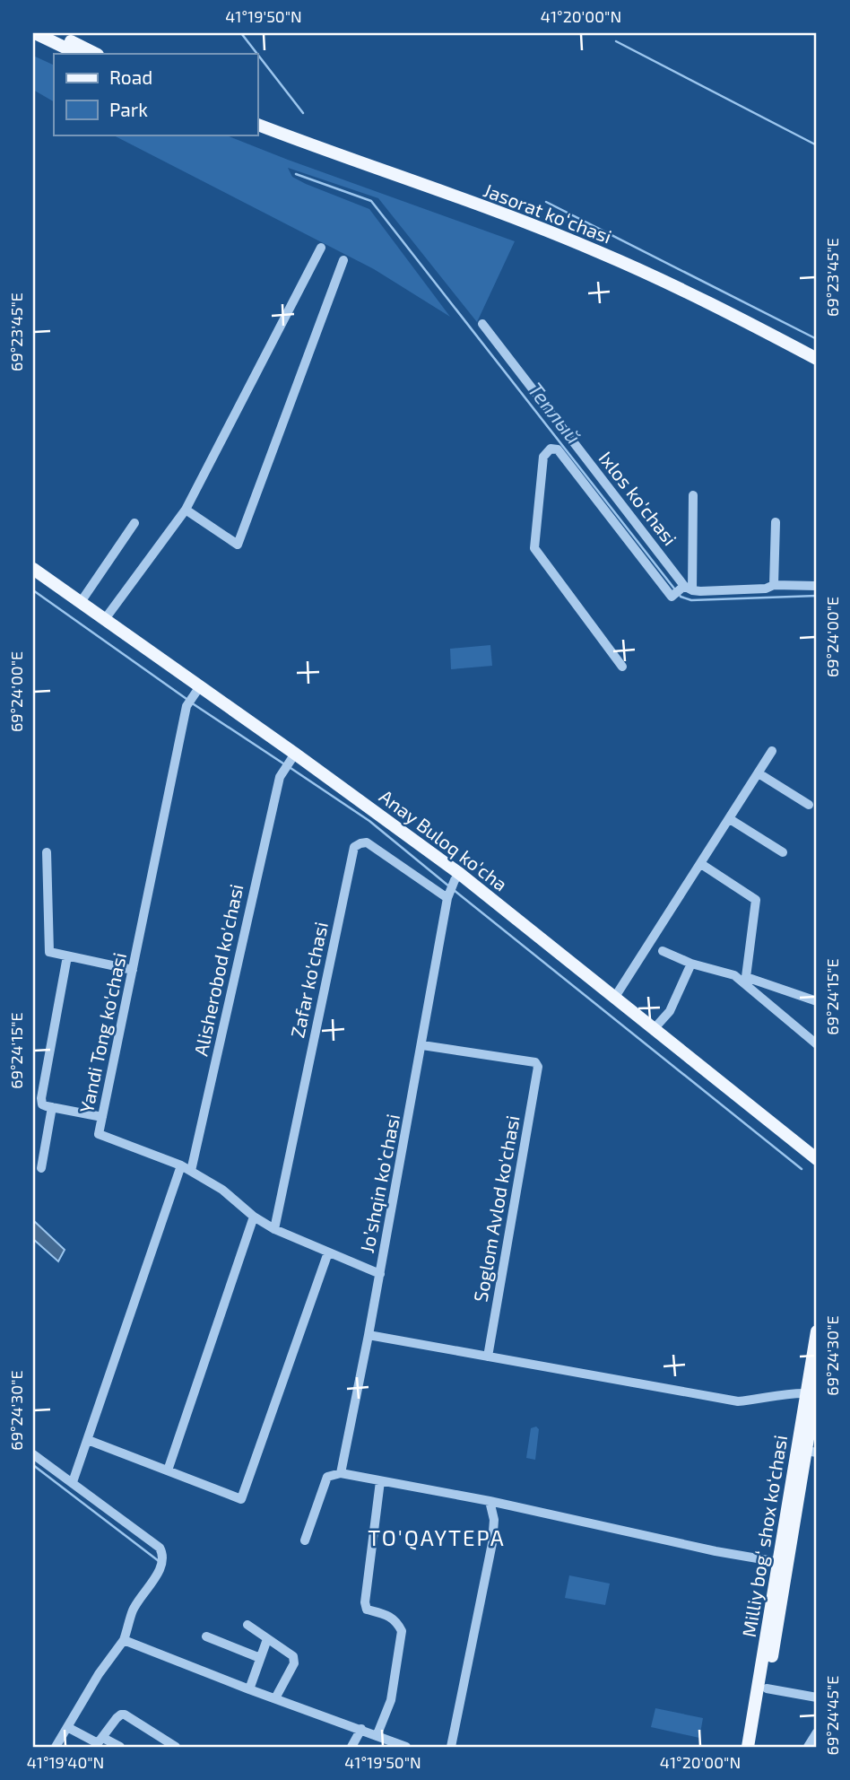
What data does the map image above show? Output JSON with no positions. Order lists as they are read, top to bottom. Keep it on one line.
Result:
{"streets":{"main road":["Jasorat koʻchasi","Anay Buloq ko'cha","Milliy bog‘ shox ko‘chasi"],"street":["Ixlos ko'chasi","Alisherobod ko'chasi","Zafar ko'chasi","Yandi Tong ko'chasi","Joʼshqin koʼchasi","Soglom Avlod ko'chasi"]},"crossings":[["Anay Buloq ko'cha","Alisherobod ko'chasi"],["Anay Buloq ko'cha","Yandi Tong ko'chasi"],["Anay Buloq ko'cha","Joʼshqin koʼchasi"],["Alisherobod ko'chasi","Yandi Tong ko'chasi"],["Zafar ko'chasi","Yandi Tong ko'chasi"],["Zafar ko'chasi","Joʼshqin koʼchasi"],["Yandi Tong ko'chasi","Joʼshqin koʼchasi"],["Joʼshqin koʼchasi","Soglom Avlod ko'chasi"]],"districts":["TO'QAYTEPA"],"water":["Теплый"],"legend":["Road","Park"],"coordinates":["41°19'50\"N","41°20'00\"N","69°23'45\"E","69°24'00\"E","69°24'15\"E","69°24'30\"E","69°24'45\"E","41°19'40\"N"]}
